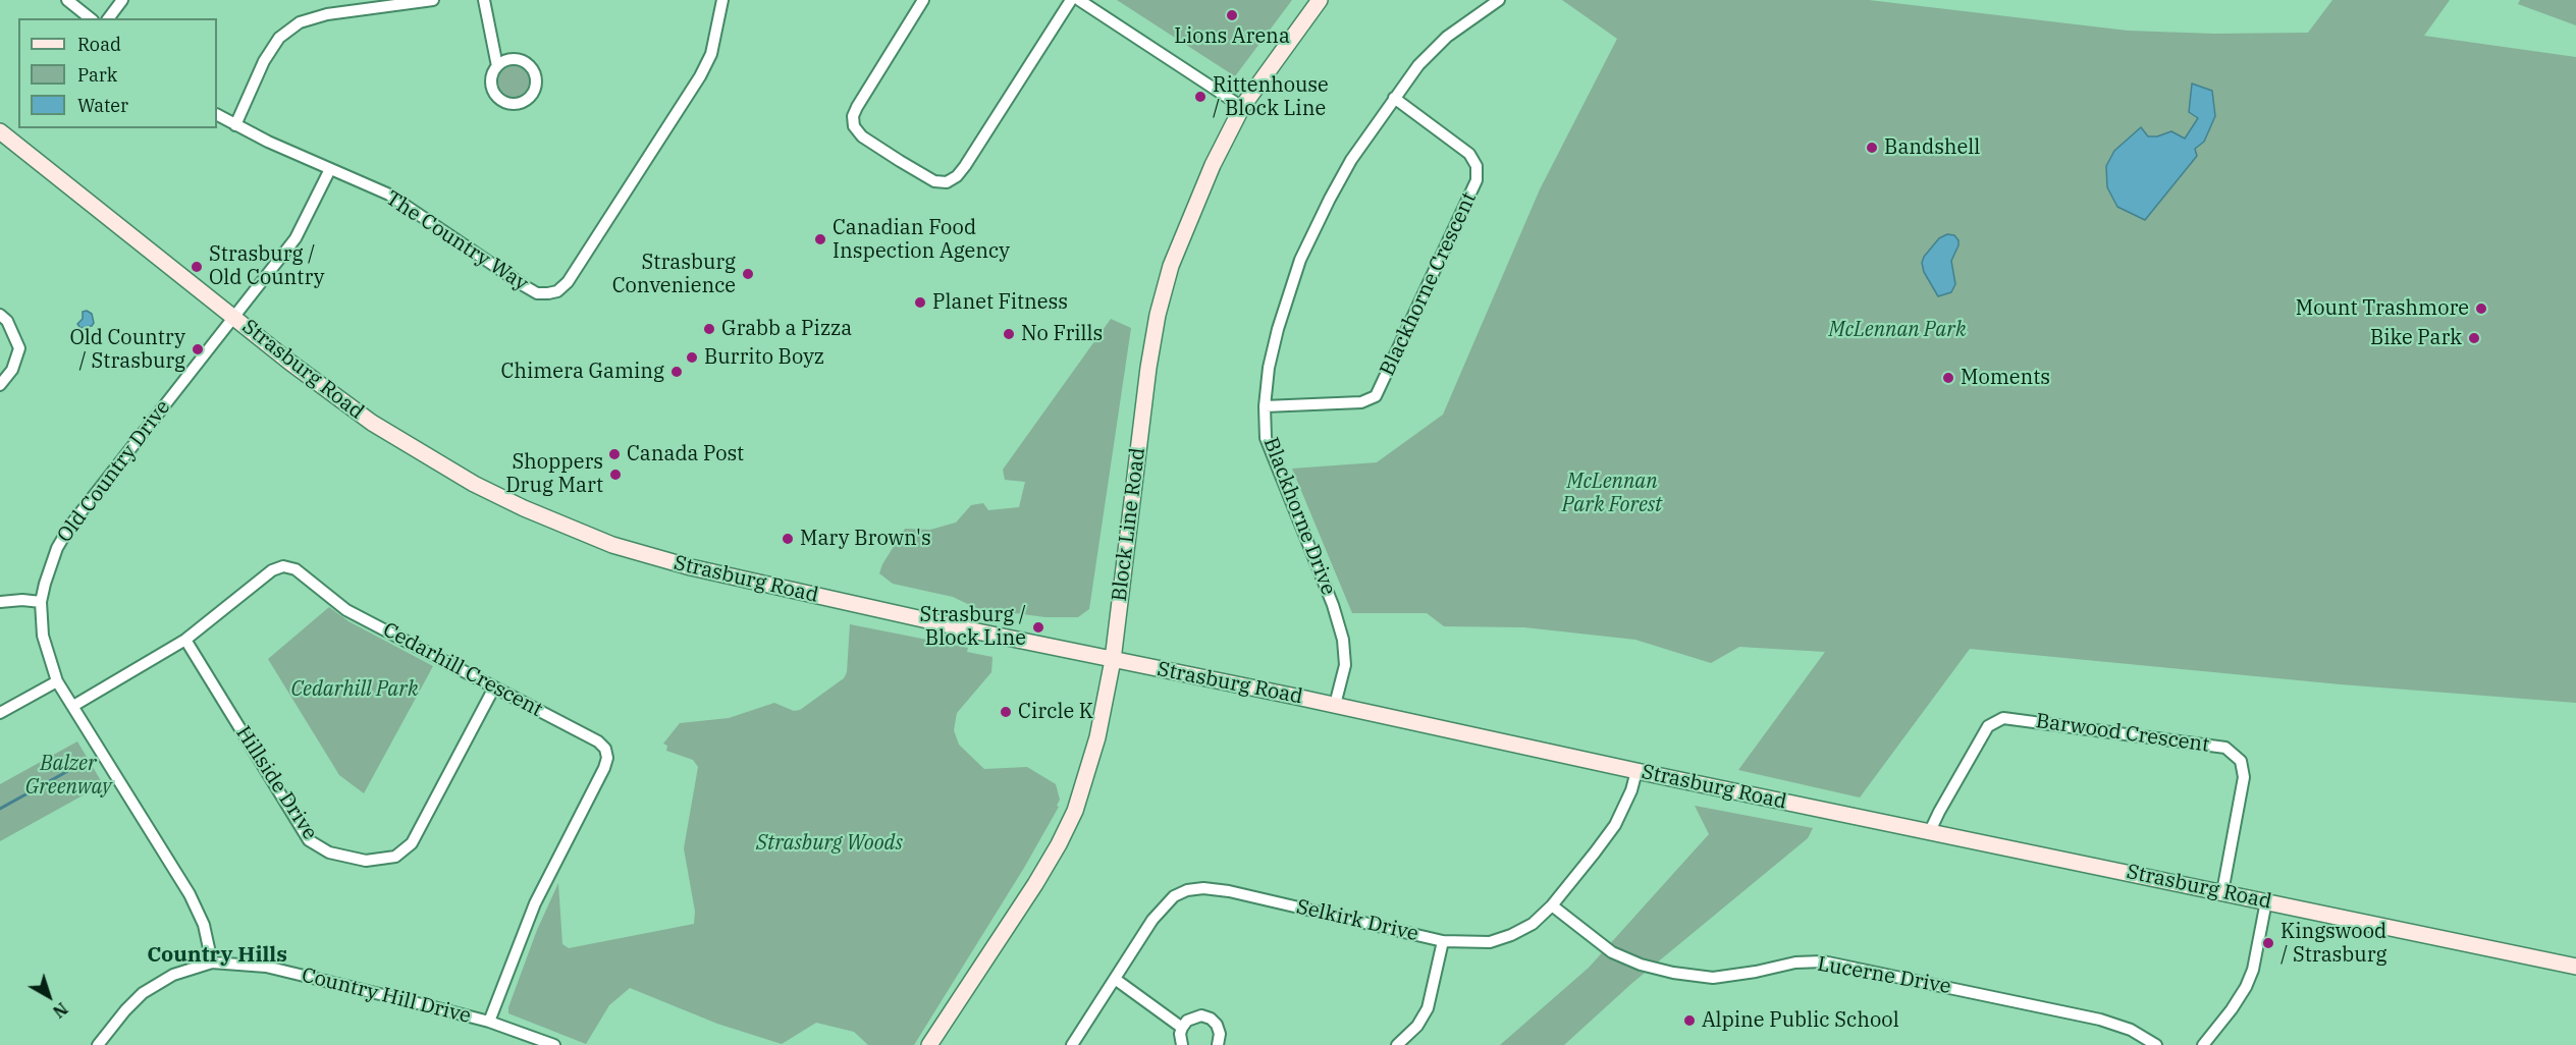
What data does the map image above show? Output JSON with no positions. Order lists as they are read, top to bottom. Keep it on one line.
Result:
{"streets":{"street":["The Country Way","Blackhorne Crescent","Strasburg Road","Old Country Drive","Blackhorne Drive","Block Line Road","Cedarhill Crescent","Barwood Crescent","Hillside Drive","Selkirk Drive","Lucerne Drive","Country Hill Drive"]},"crossings":[["The Country Way","Old Country Drive"],["Blackhorne Crescent","Blackhorne Drive"],["Strasburg Road","Old Country Drive"],["Strasburg Road","Blackhorne Drive"],["Strasburg Road","Block Line Road"],["Strasburg Road","Barwood Crescent"],["Strasburg Road","Selkirk Drive"],["Old Country Drive","Cedarhill Crescent"],["Old Country Drive","Country Hill Drive"],["Cedarhill Crescent","Hillside Drive"],["Cedarhill Crescent","Country Hill Drive"],["Selkirk Drive","Lucerne Drive"]],"districts":["Country Hills"],"parks":["McLennan Park","McLennan Park Forest","Cedarhill Park","Balzer Greenway","Strasburg Woods"],"places":["Lions Arena","Rittenhouse / Block Line","Bandshell","Canadian Food Inspection Agency","Strasburg / Old Country","Strasburg Convenience","Planet Fitness","Mount Trashmore","Grabb a Pizza","No Frills","Bike Park","Old Country / Strasburg","Burrito Boyz","Chimera Gaming","Moments","Canada Post","Shoppers Drug Mart","Mary Brown's","Strasburg / Block Line","Circle K","Kingswood / Strasburg","Alpine Public School"],"legend":["Road","Park","Water"],"north":"bottom right"}
